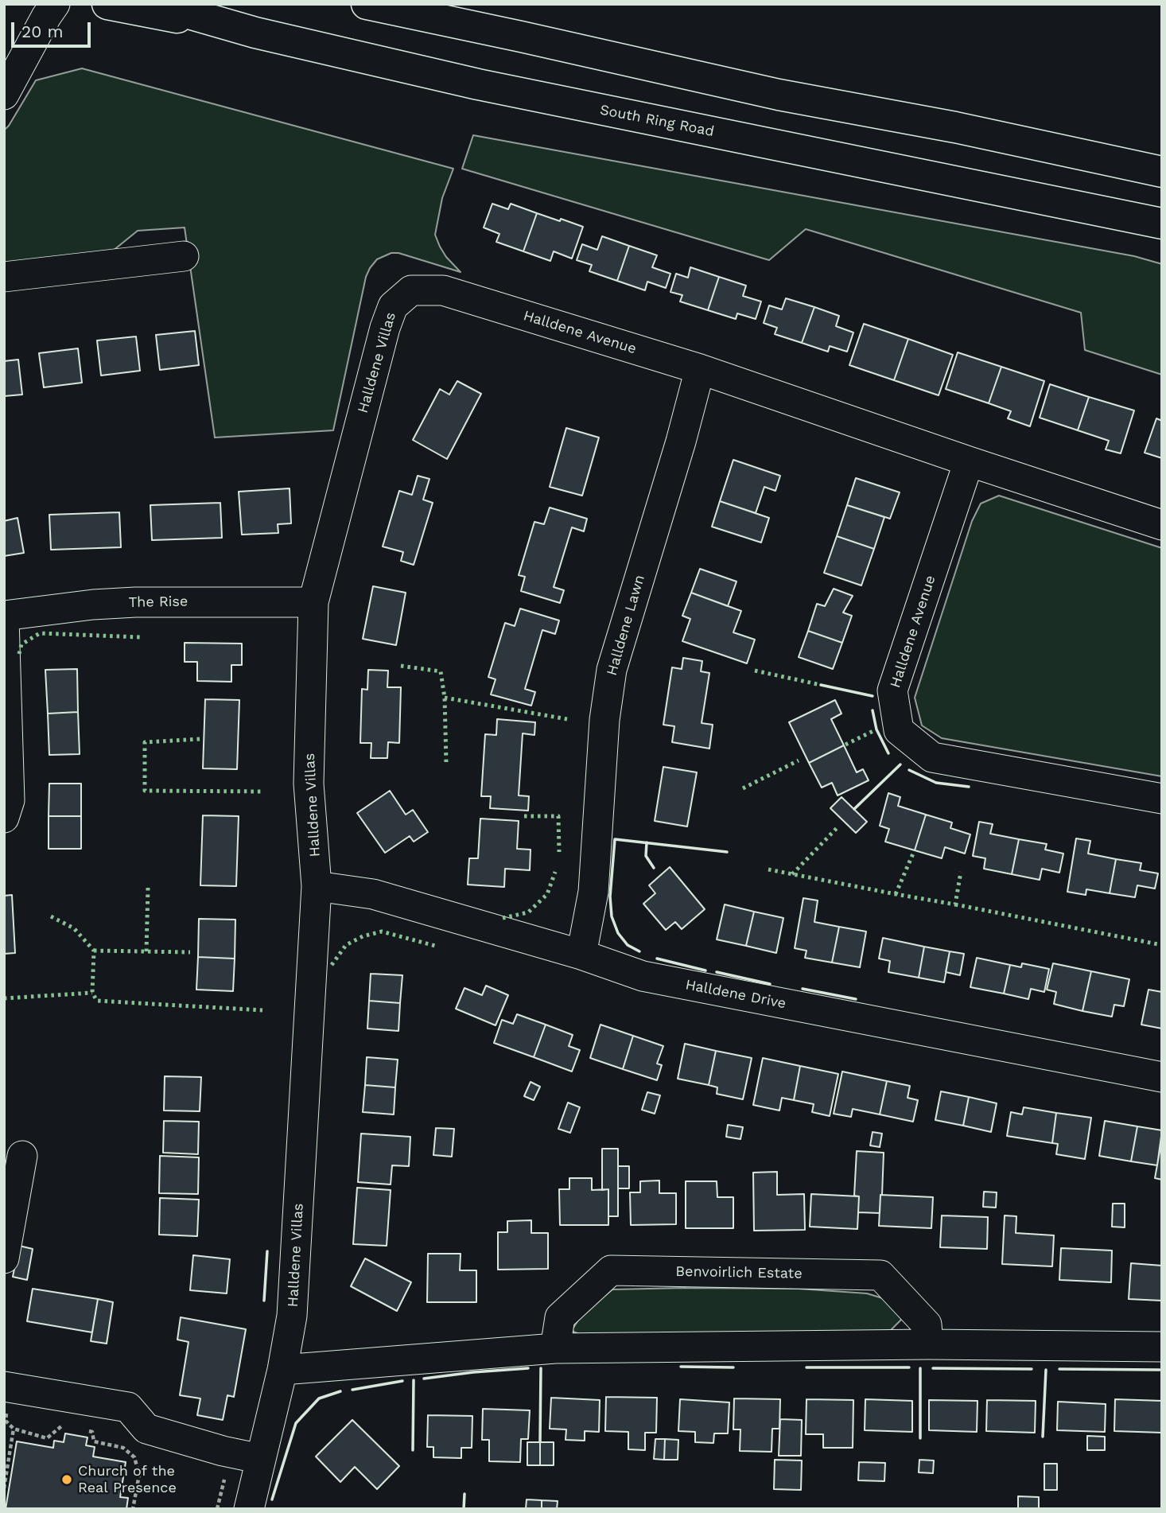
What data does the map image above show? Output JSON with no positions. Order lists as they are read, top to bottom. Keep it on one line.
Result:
{"streets":{"highway":["South Ring Road"],"street":["Halldene Avenue","Halldene Villas","The Rise","Halldene Lawn","Halldene Drive","Benvoirlich Estate"]},"crossings":[["Halldene Avenue","Halldene Villas"],["Halldene Avenue","Halldene Lawn"],["Halldene Villas","The Rise"],["Halldene Villas","Halldene Drive"],["Halldene Lawn","Halldene Drive"]],"places":["Church of the Real Presence"],"scale_bar":"20 m"}
